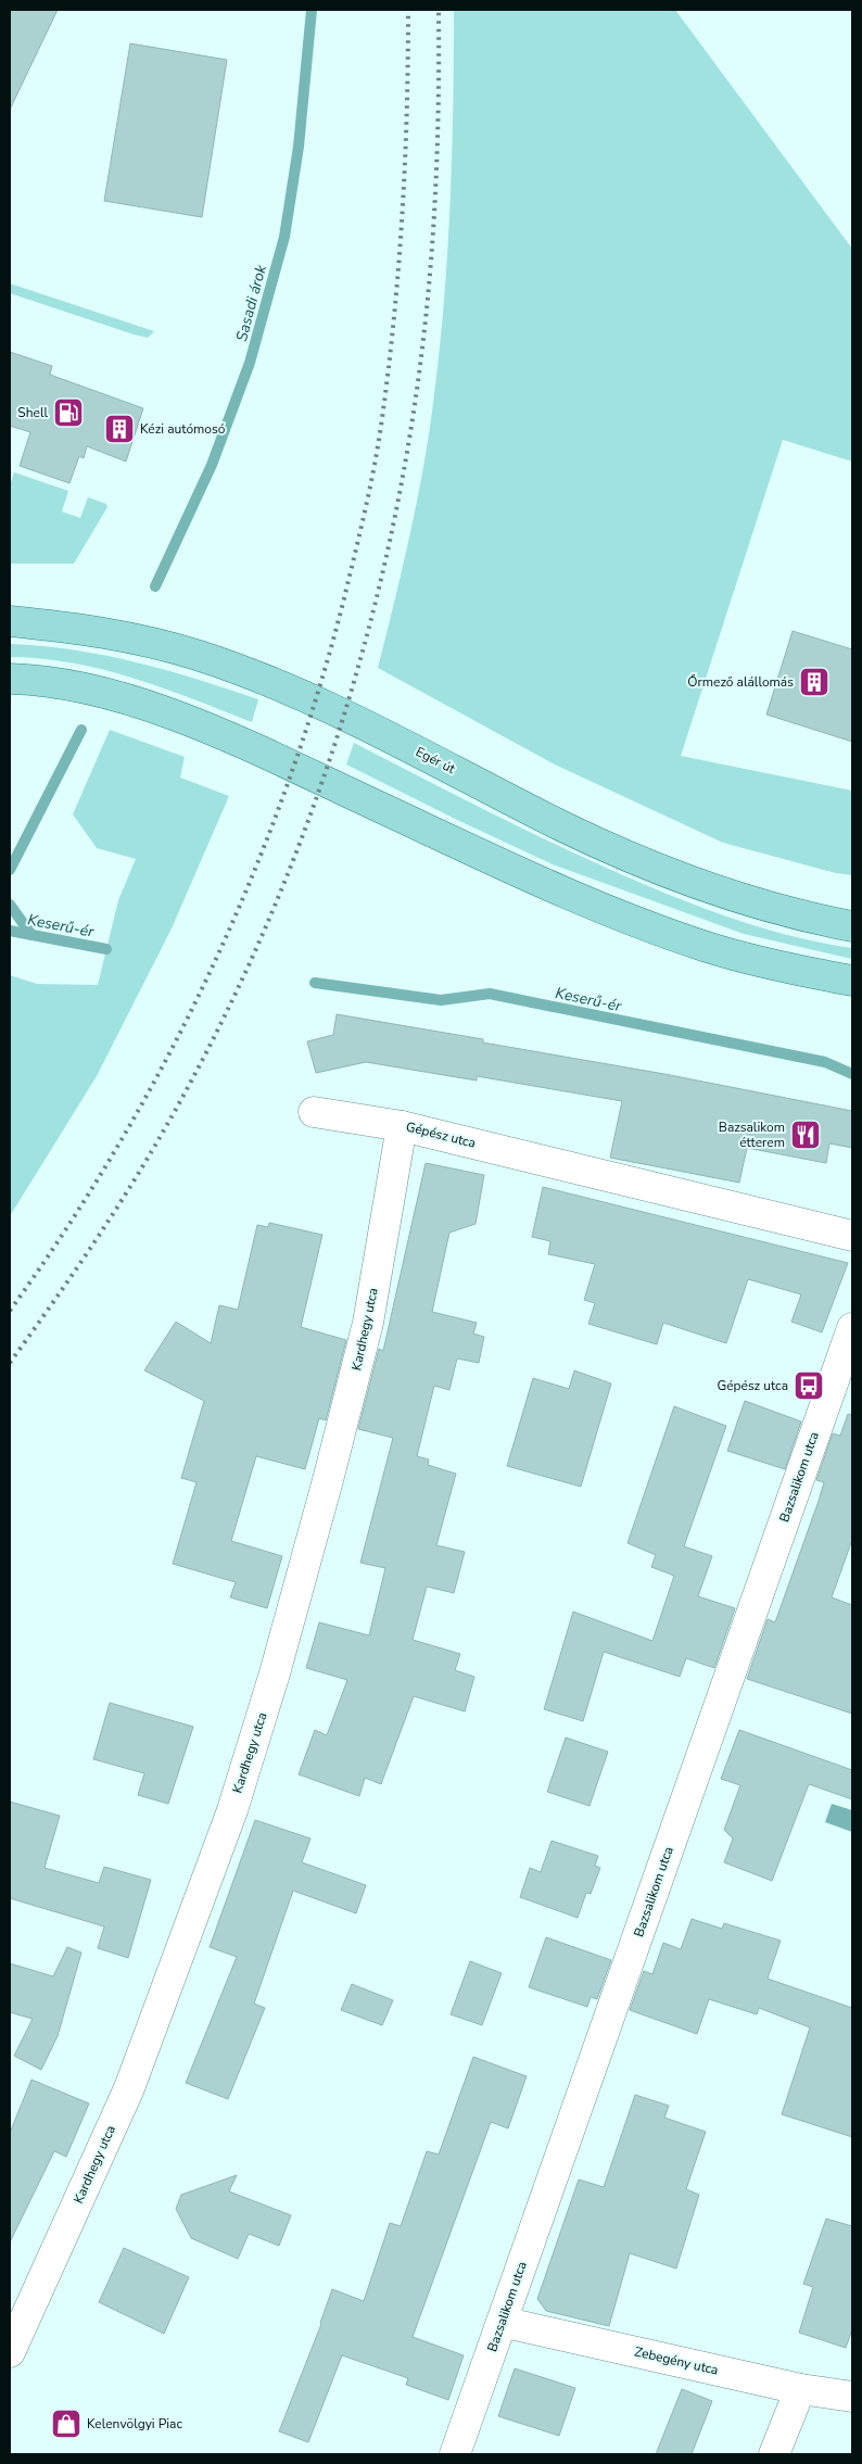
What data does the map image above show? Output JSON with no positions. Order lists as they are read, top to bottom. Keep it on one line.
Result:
{"streets":{"main road":["Egér út"],"street":["Gépész utca","Kardhegy utca","Bazsalikom utca","Zebegény utca"]},"crossings":[["Gépész utca","Kardhegy utca"],["Bazsalikom utca","Zebegény utca"]],"water":["Sasadi árok","Keserű-ér"],"places":{"fuel station":["Shell"],"building":["Kézi autómosó","Őrmező alállomás"],"restaurant":["Bazsalikom étterem"],"bus stop":["Gépész utca"],"shop":["Kelenvölgyi Piac"]}}
